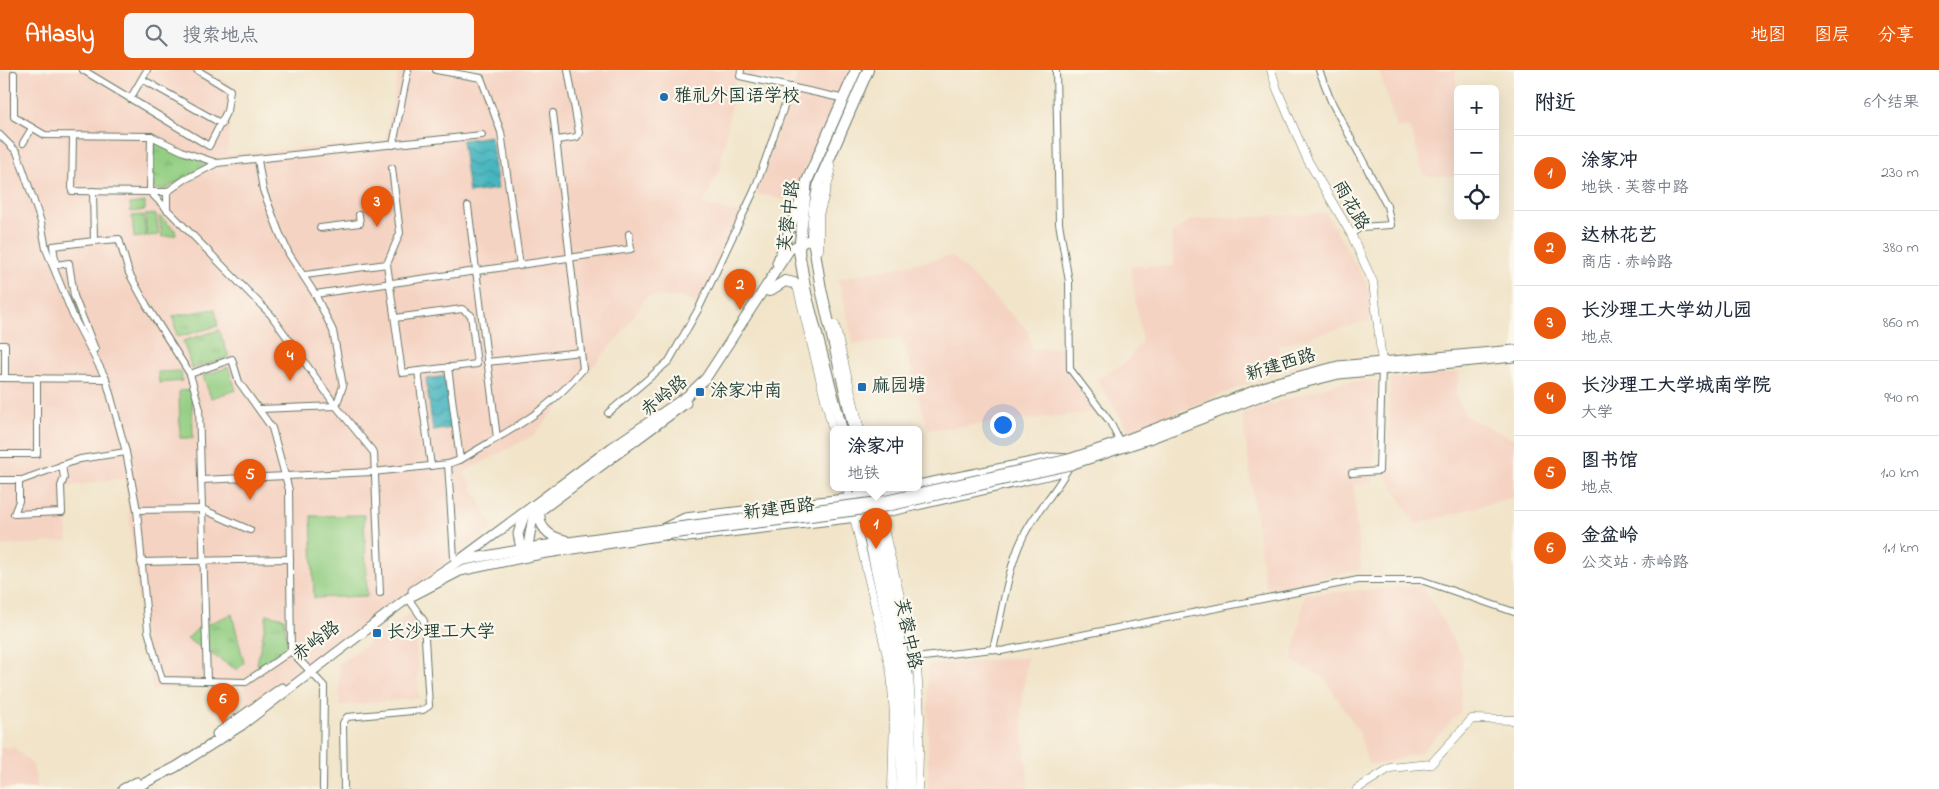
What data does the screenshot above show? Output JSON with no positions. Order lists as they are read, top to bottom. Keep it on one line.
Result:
{"streets":{"main road":["芙蓉中路","新建西路","赤岭路"],"street":["雨花路"]},"crossings":[["雨花路","新建西路"],["芙蓉中路","新建西路"],["芙蓉中路","赤岭路"],["新建西路","赤岭路"]],"places":{"other":["雅礼外国语学校"],"transit":["麻园塘","涂家冲南","长沙理工大学"]},"page":{"header":"Atlasly","search":"搜索地点","nav":["地图","图层","分享"],"heading":["附近","6个结果"],"map_buttons":["+","−"],"list":[{"mark":"1","name":"涂家冲","note":"地铁 · 芙蓉中路","value":"230 m"},{"mark":"2","name":"达林花艺","note":"商店 · 赤岭路","value":"380 m"},{"mark":"3","name":"长沙理工大学幼儿园","note":"地点","value":"860 m"},{"mark":"4","name":"长沙理工大学城南学院","note":"大学","value":"940 m"},{"mark":"5","name":"图书馆","note":"地点","value":"1.0 km"},{"mark":"6","name":"金盆岭","note":"公交站 · 赤岭路","value":"1.1 km"}],"pins":["3","2","4","5","1","6"],"popup":["涂家冲","地铁"]}}
